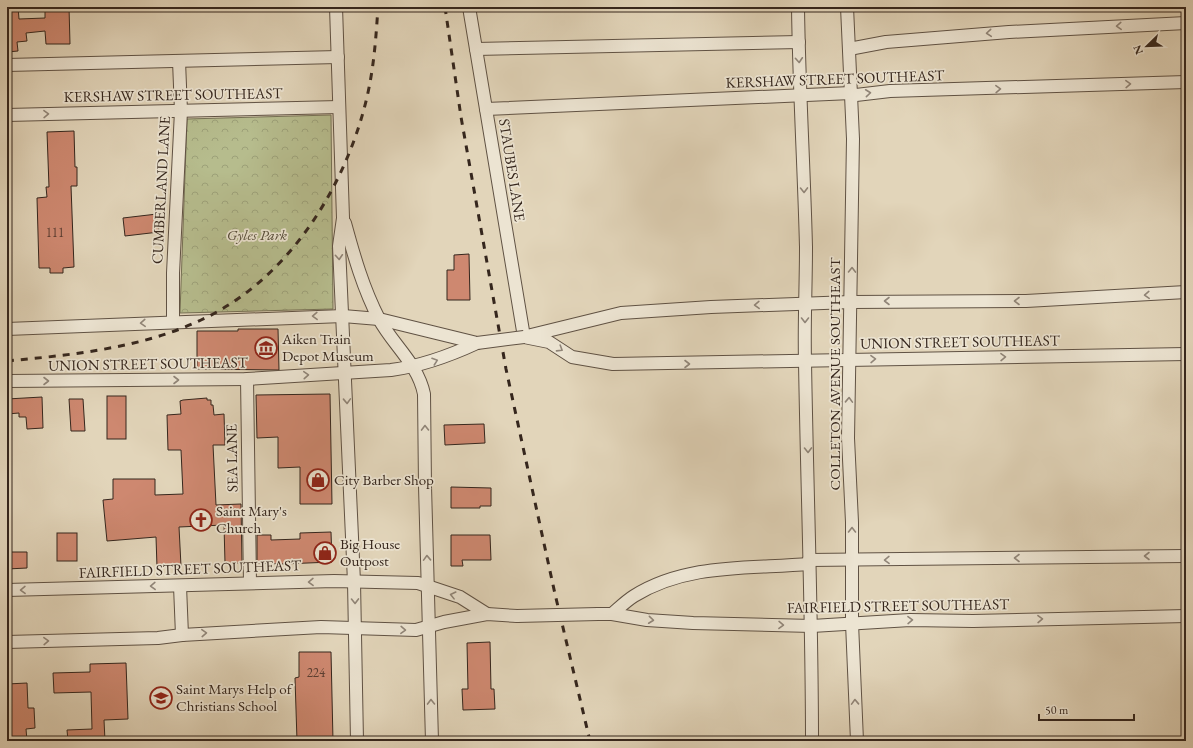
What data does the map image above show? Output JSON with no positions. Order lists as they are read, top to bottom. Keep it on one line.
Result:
{"streets":{"street":["KERSHAW STREET SOUTHEAST","STAUBES LANE","CUMBERLAND LANE","UNION STREET SOUTHEAST","COLLETON AVENUE SOUTHEAST","SEA LANE","FAIRFIELD STREET SOUTHEAST"]},"crossings":[["KERSHAW STREET SOUTHEAST","STAUBES LANE"],["KERSHAW STREET SOUTHEAST","CUMBERLAND LANE"],["KERSHAW STREET SOUTHEAST","COLLETON AVENUE SOUTHEAST"],["STAUBES LANE","UNION STREET SOUTHEAST"],["CUMBERLAND LANE","UNION STREET SOUTHEAST"],["UNION STREET SOUTHEAST","COLLETON AVENUE SOUTHEAST"],["UNION STREET SOUTHEAST","SEA LANE"],["COLLETON AVENUE SOUTHEAST","FAIRFIELD STREET SOUTHEAST"],["SEA LANE","FAIRFIELD STREET SOUTHEAST"]],"parks":["Gyles Park"],"places":{"museum":["Aiken Train Depot Museum"],"shop":["City Barber Shop","Big House Outpost"],"church":["Saint Mary's Church"],"school or university":["Saint Marys Help of Christians School"]},"house_numbers":["111","224"],"scale_bar":"50 m","north":"bottom left"}
